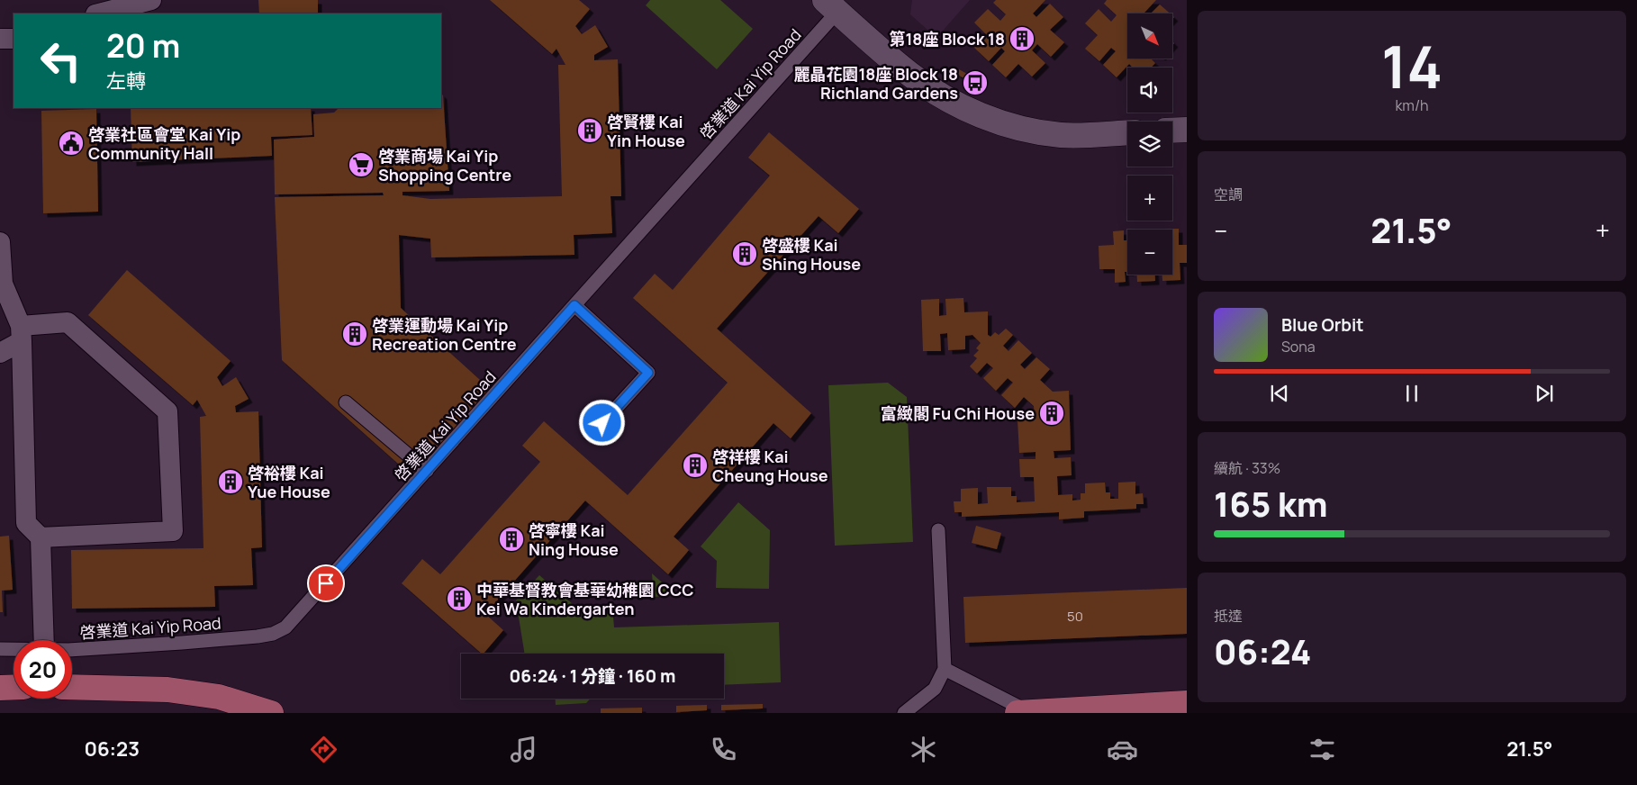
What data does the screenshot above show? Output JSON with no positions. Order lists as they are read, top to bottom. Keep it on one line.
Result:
{"streets":{"lane":["啓業道 Kai Yip Road"]},"places":{"building":["第18座 Block 18","啓賢樓 Kai Yin House","啓盛樓 Kai Shing House","啓業運動場 Kai Yip Recreation Centre","富緻閣 Fu Chi House","啓祥樓 Kai Cheung House","啓裕樓 Kai Yue House","啓寧樓 Kai Ning House","中華基督教會基華幼稚園 CCC Kei Wa Kindergarten"],"bus stop":["麗晶花園18座 Block 18 Richland Gardens"],"public building":["啓業社區會堂 Kai Yip Community Hall"],"supermarket":["啓業商場 Kai Yip Shopping Centre"]},"house_numbers":["50"],"north":"bottom right","page":{"tile":[["14","km/h"],"空調",["續航 · 33%","165 km"],["抵達","06:24"]],"map_buttons":["+","−"],"turn":["20 m","左轉"],"heat":["−","21.5°","+"],"song":["Blue Orbit","Sona"],"limit":"20","trip":"06:24 · 1 分鐘 · 160 m","tabs":["06:23","21.5°"]}}
